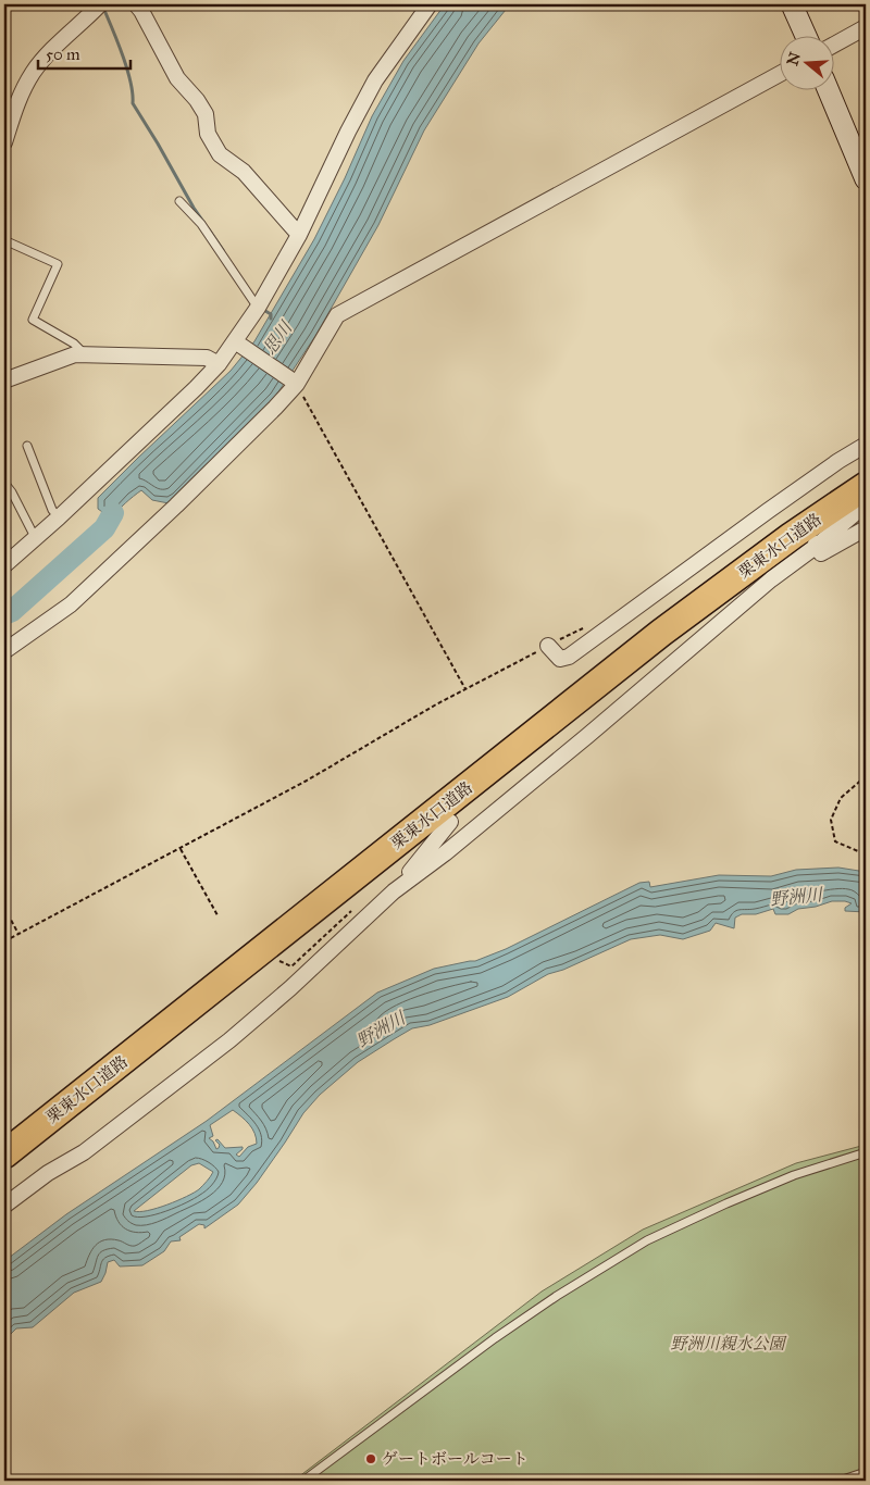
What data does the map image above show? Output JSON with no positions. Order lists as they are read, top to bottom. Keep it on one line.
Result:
{"streets":{"highway":["栗東水口道路"]},"water":["思川","野洲川"],"parks":["野洲川親水公園"],"places":["ゲートボールコート"],"scale_bar":"50 m","north":"left"}
